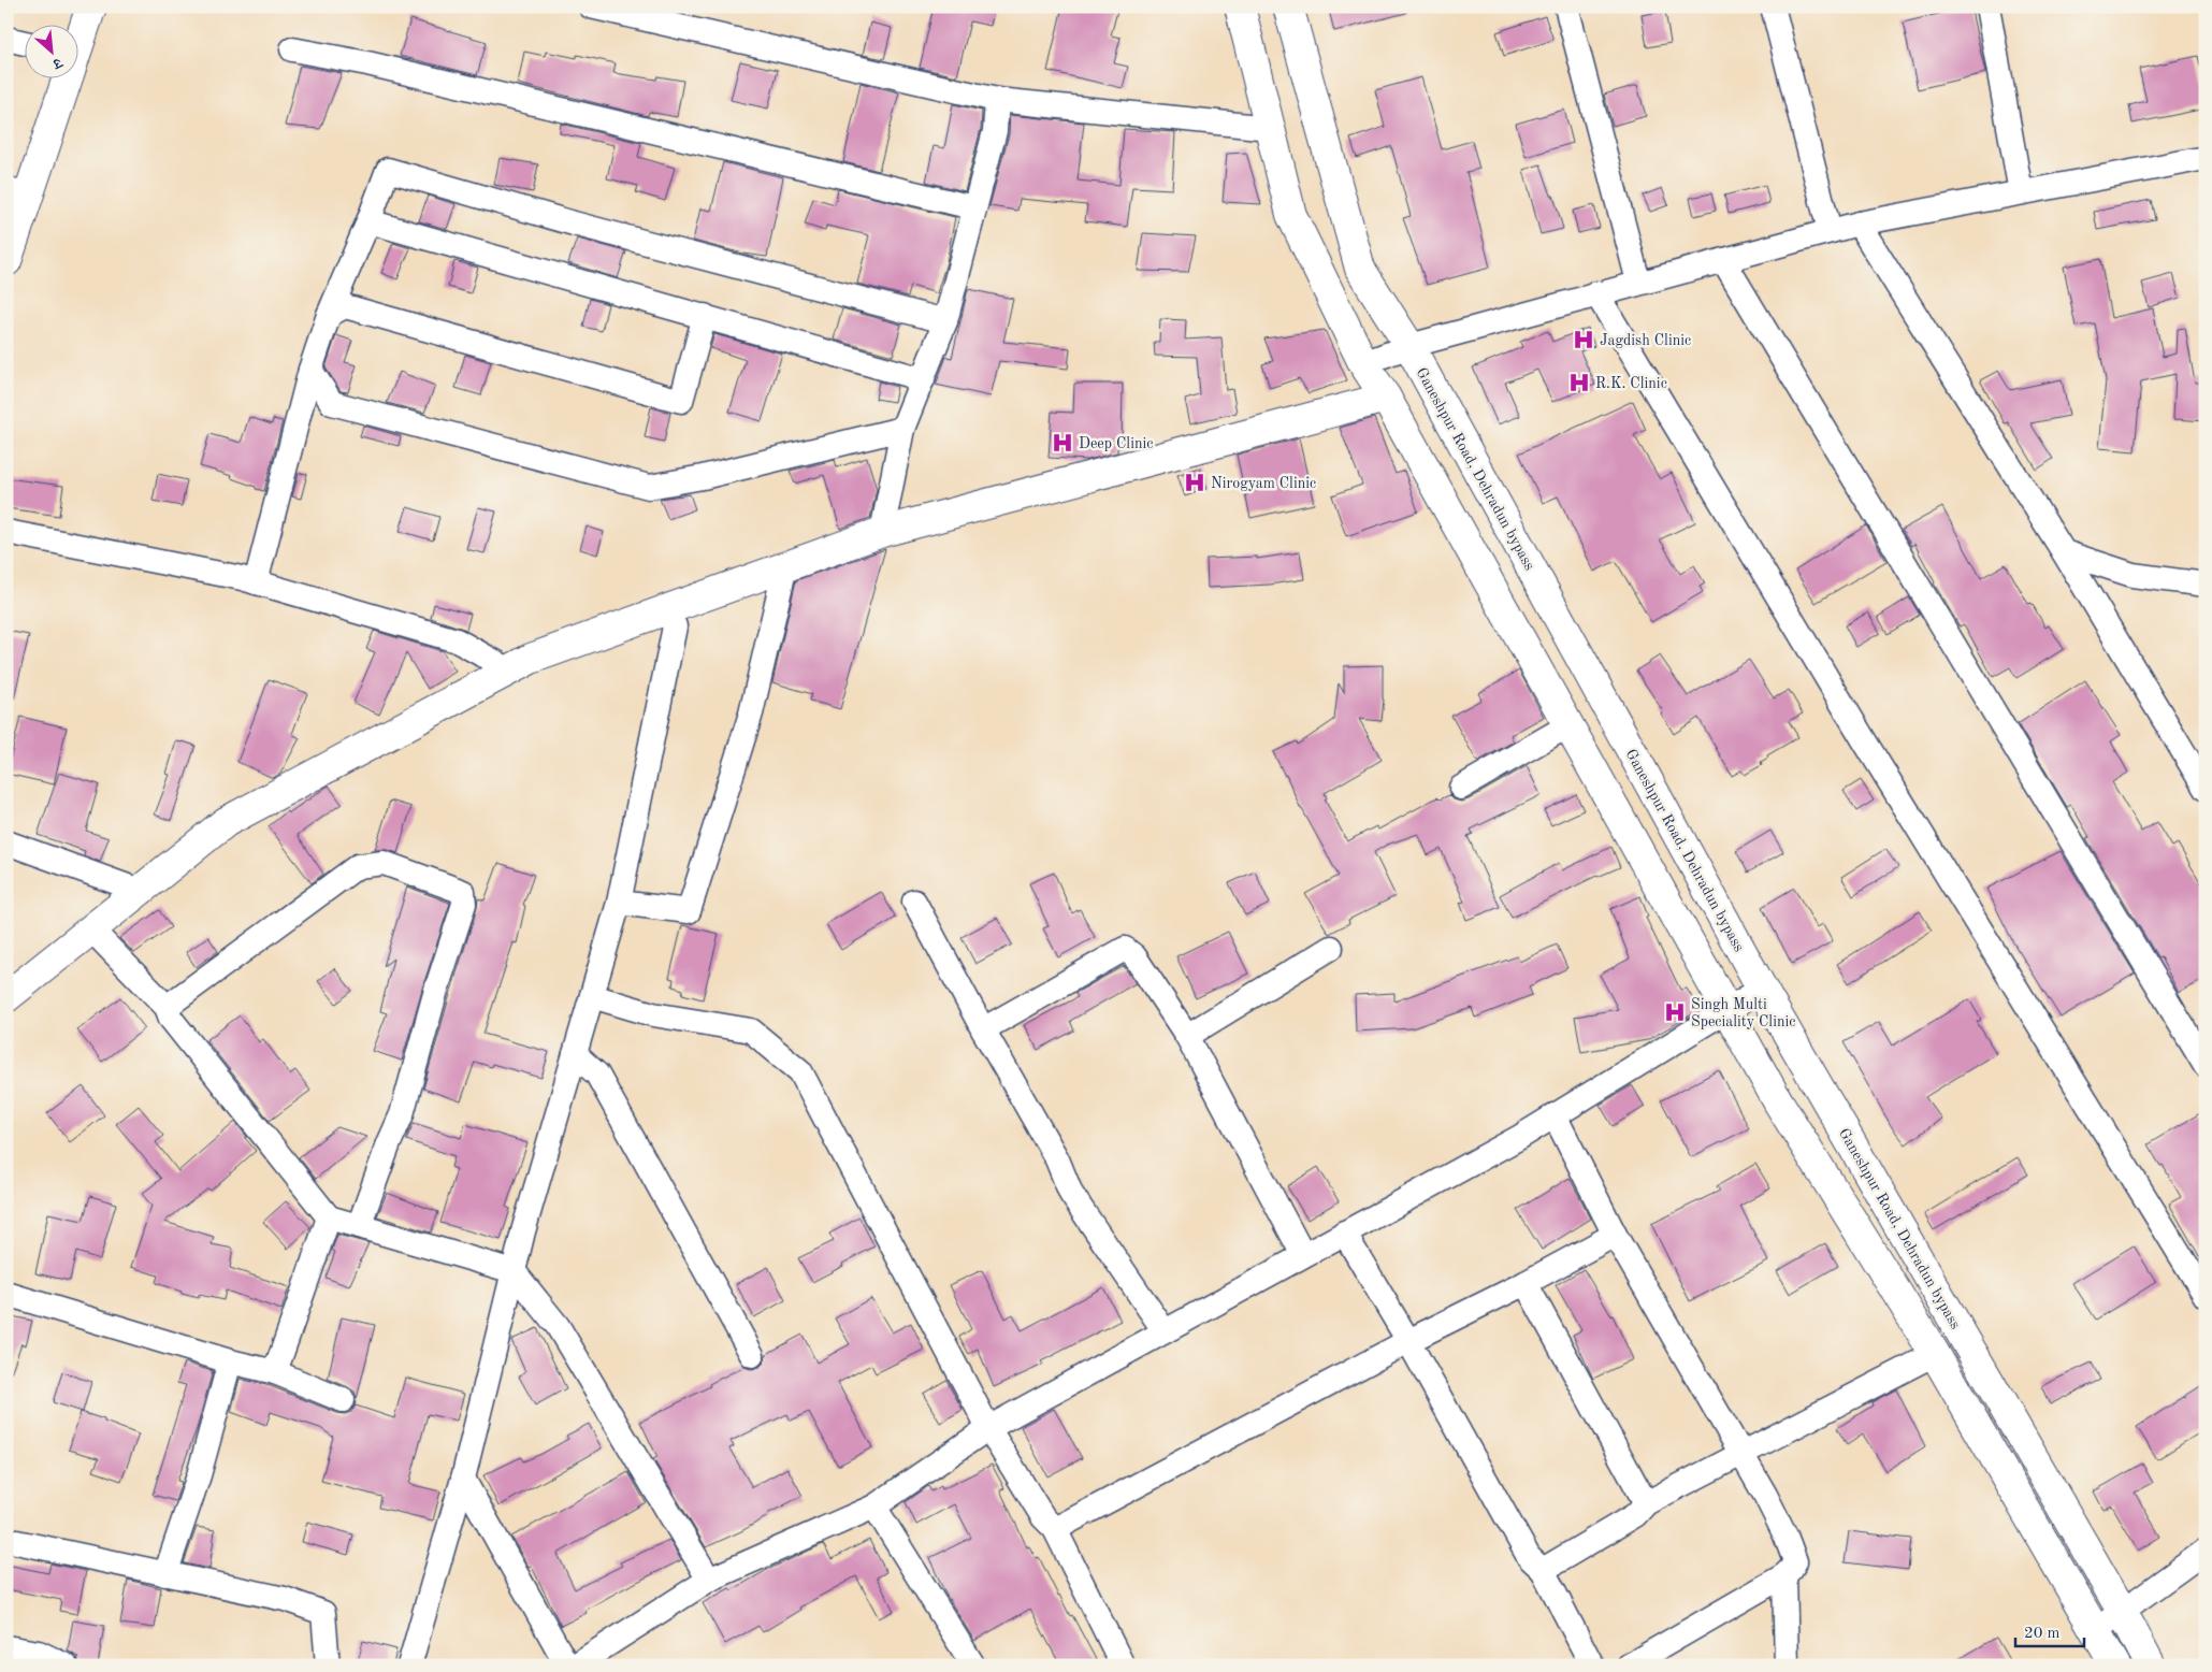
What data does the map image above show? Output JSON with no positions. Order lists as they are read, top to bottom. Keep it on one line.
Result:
{"streets":{"main road":["Ganeshpur Road, Dehradun bypass"]},"places":{"hospital":["Jagdish Clinic","R.K. Clinic","Deep Clinic","Nirogyam Clinic","Singh Multi Speciality Clinic"]},"scale_bar":"20 m","north":"bottom right"}
